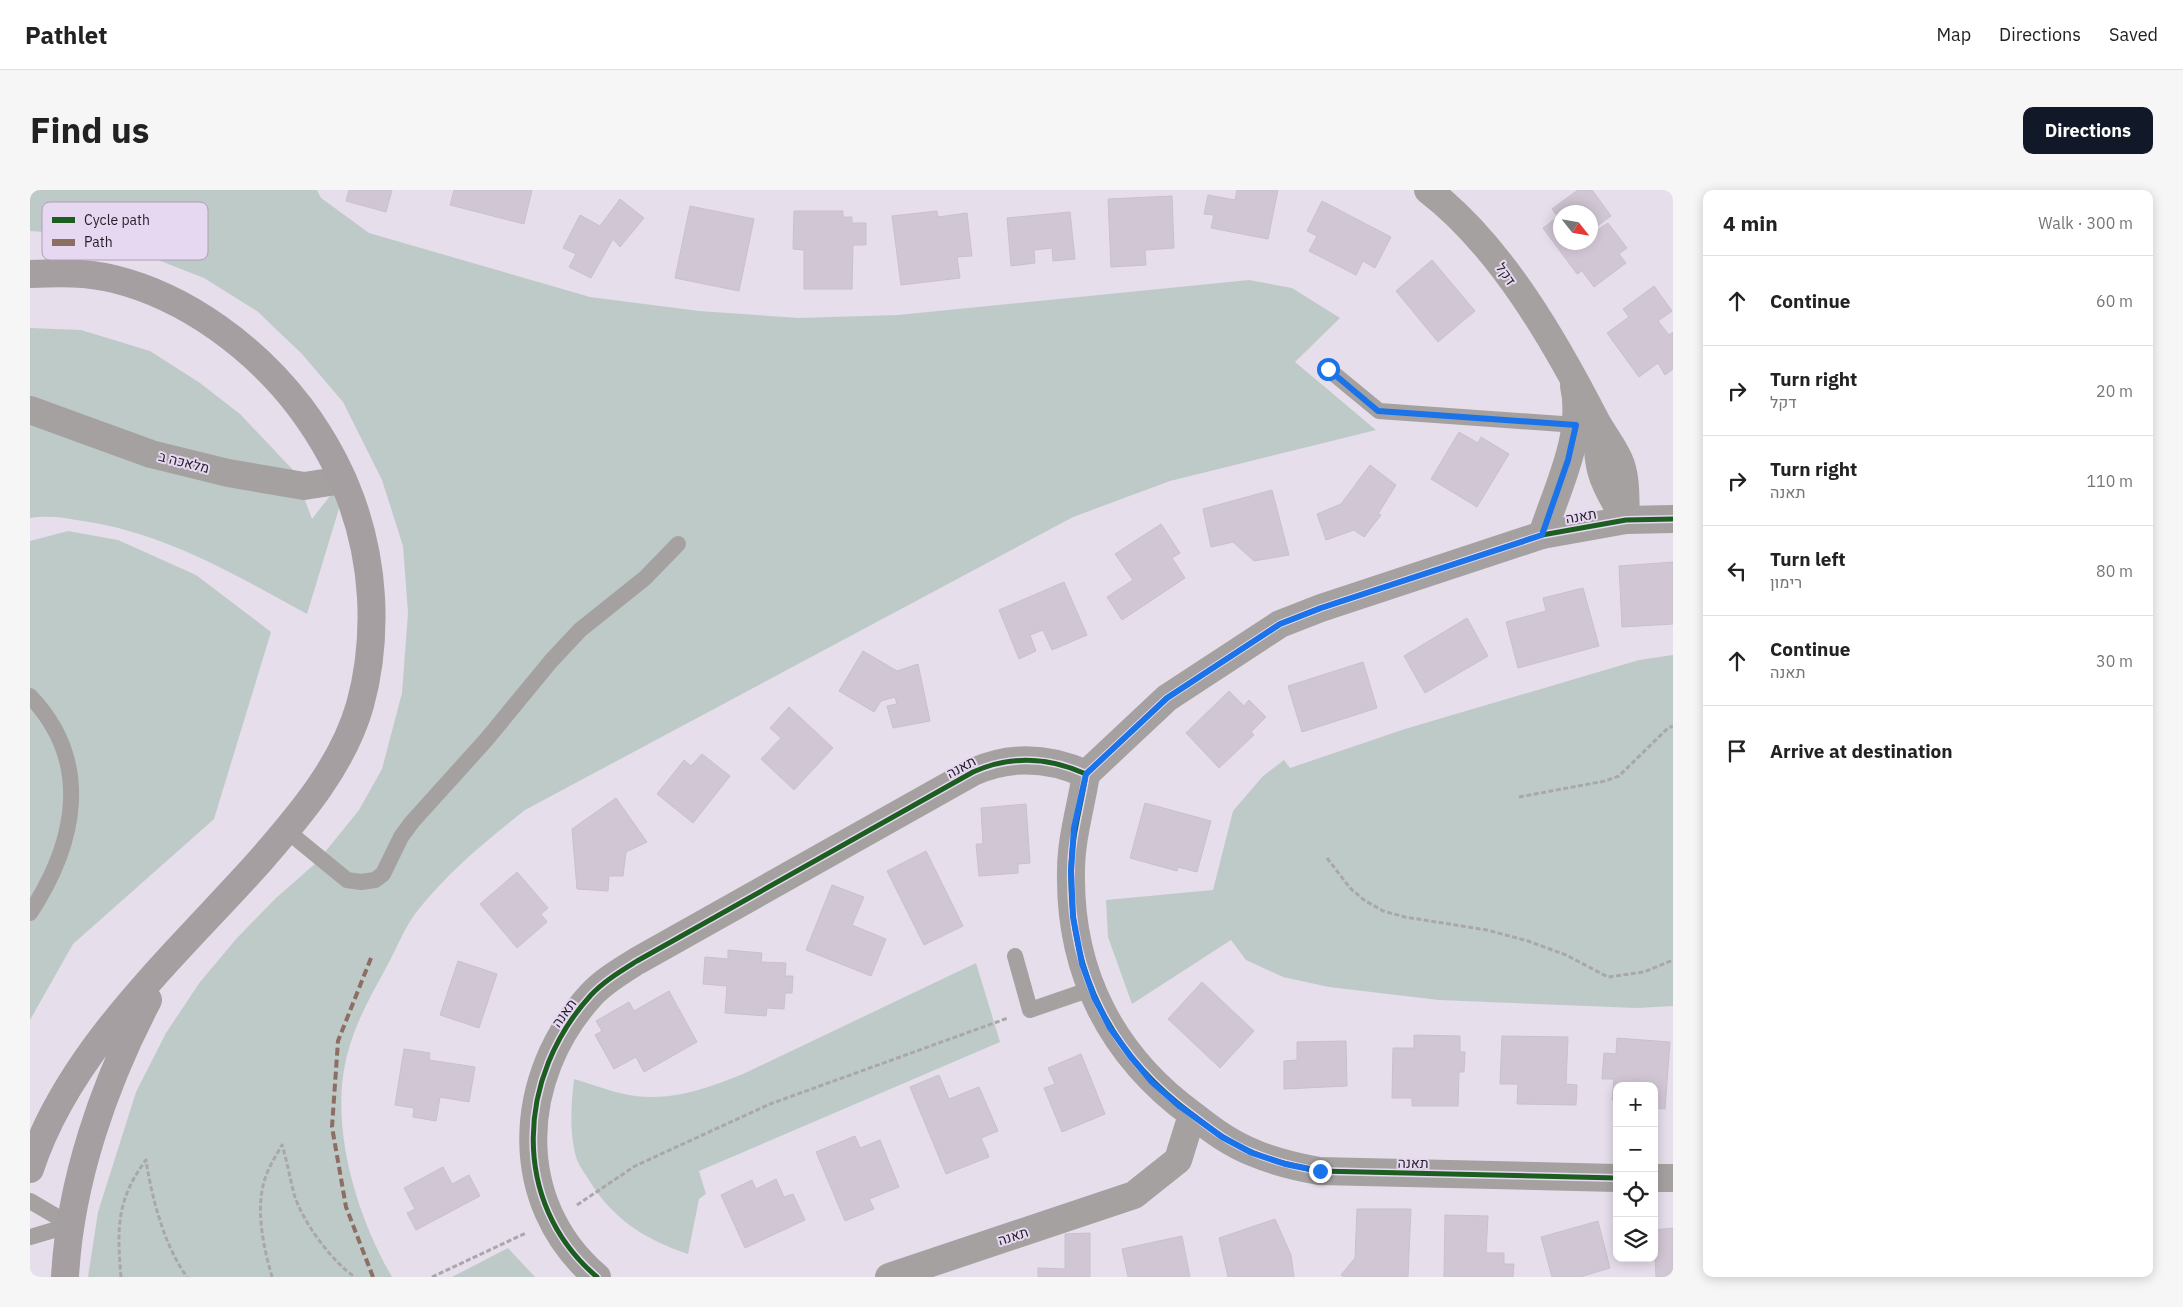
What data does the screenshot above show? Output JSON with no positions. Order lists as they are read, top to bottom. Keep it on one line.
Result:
{"streets":{"street":["דקל","מלאכה ב","תאנה"]},"crossings":[["דקל","תאנה"]],"legend":["Cycle path","Path"],"north":"bottom right","page":{"header":"Pathlet","nav":["Map","Directions","Saved"],"title":"Find us","buttons":"Directions","heading":["4 min","Walk · 300 m"],"list":[["Continue","60 m"],["Turn right","דקל","20 m"],["Turn right","תאנה","110 m"],["Turn left","רימון","80 m"],["Continue","תאנה","30 m"],"Arrive at destination"],"map_buttons":["+","−"]}}
